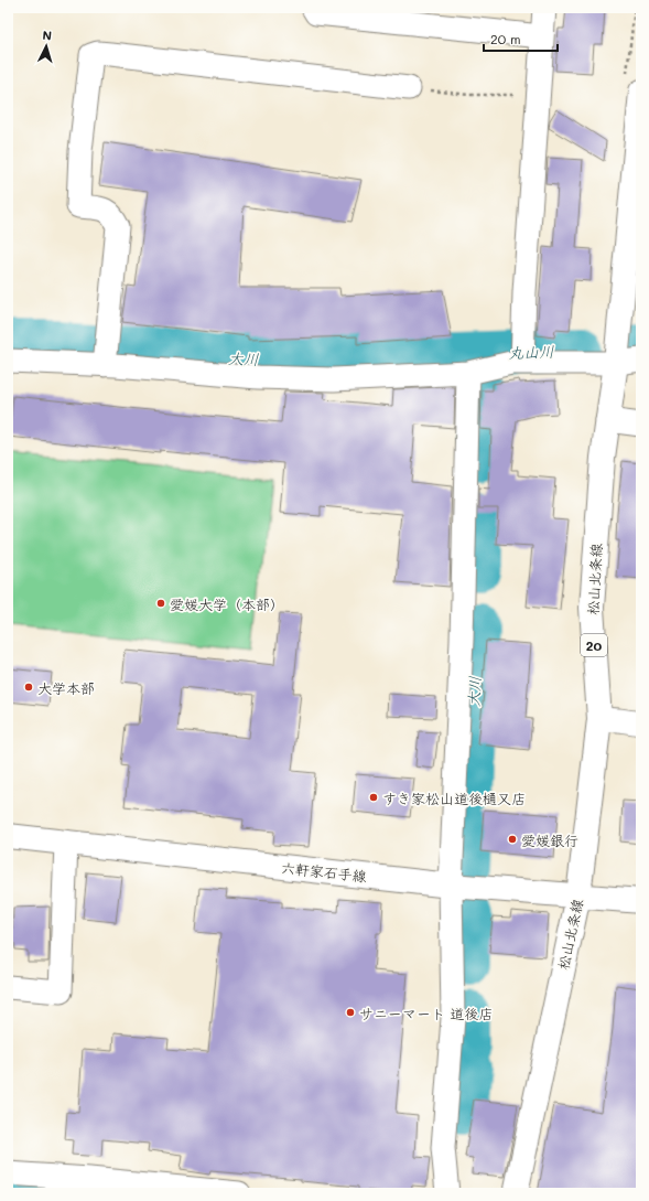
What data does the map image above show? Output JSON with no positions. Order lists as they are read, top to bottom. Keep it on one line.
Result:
{"streets":{"main road":["松山北条線","20","六軒家石手線"]},"crossings":[["松山北条線","六軒家石手線"]],"water":["丸山川","大川"],"places":["愛媛大学（本部）","大学本部","すき家松山道後樋又店","愛媛銀行","サニーマート 道後店"],"scale_bar":"20 m","north":"top"}
